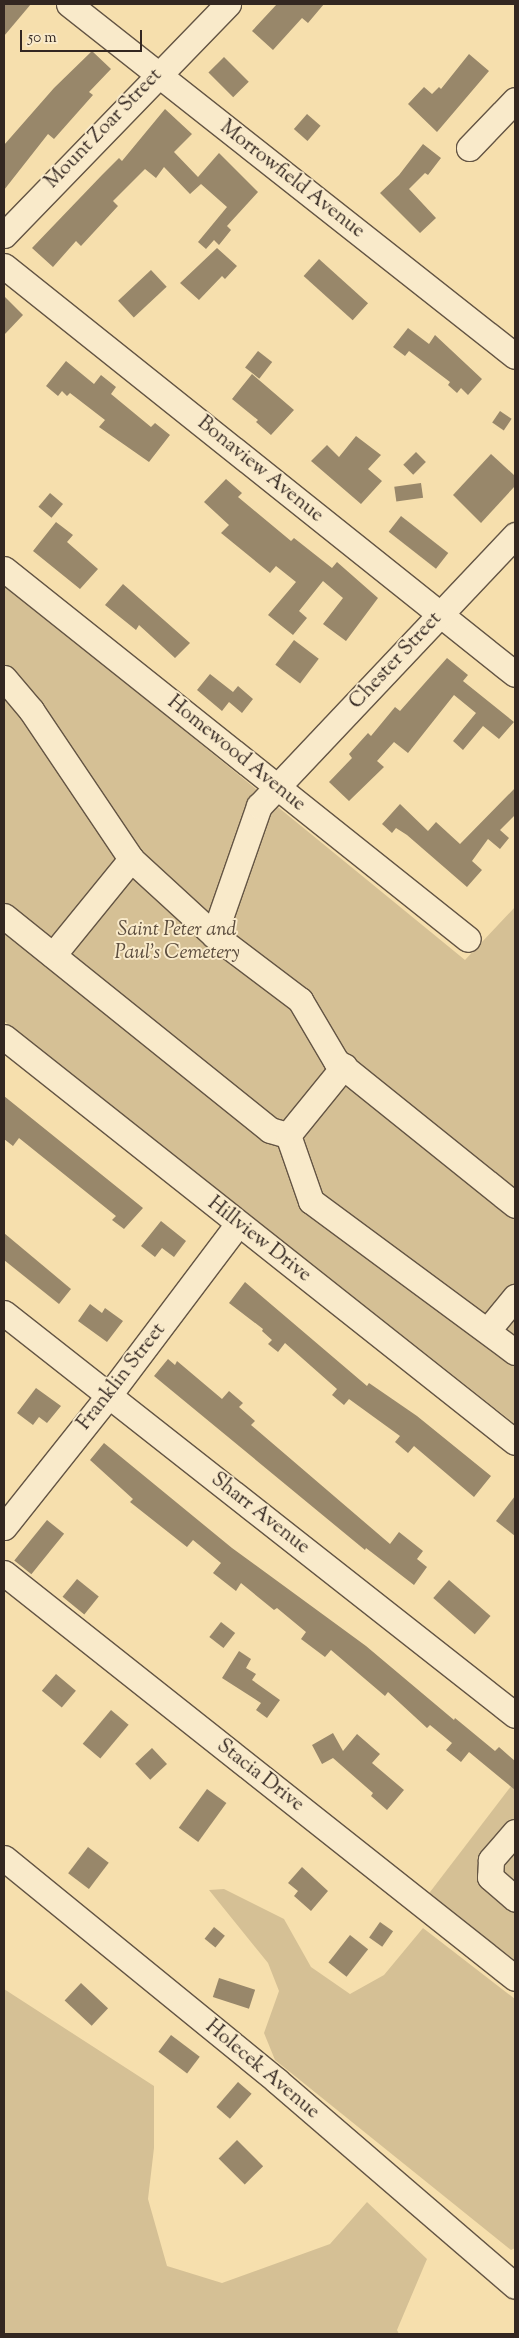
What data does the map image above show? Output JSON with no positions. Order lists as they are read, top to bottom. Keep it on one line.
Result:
{"streets":{"street":["Mount Zoar Street","Morrowfield Avenue","Bonaview Avenue","Chester Street","Homewood Avenue","Hillview Drive","Franklin Street","Sharr Avenue","Stacia Drive","Holecek Avenue"]},"crossings":[["Mount Zoar Street","Morrowfield Avenue"],["Bonaview Avenue","Chester Street"],["Chester Street","Homewood Avenue"],["Hillview Drive","Franklin Street"],["Franklin Street","Sharr Avenue"]],"parks":["Saint Peter and Paul's Cemetery"],"scale_bar":"50 m"}
